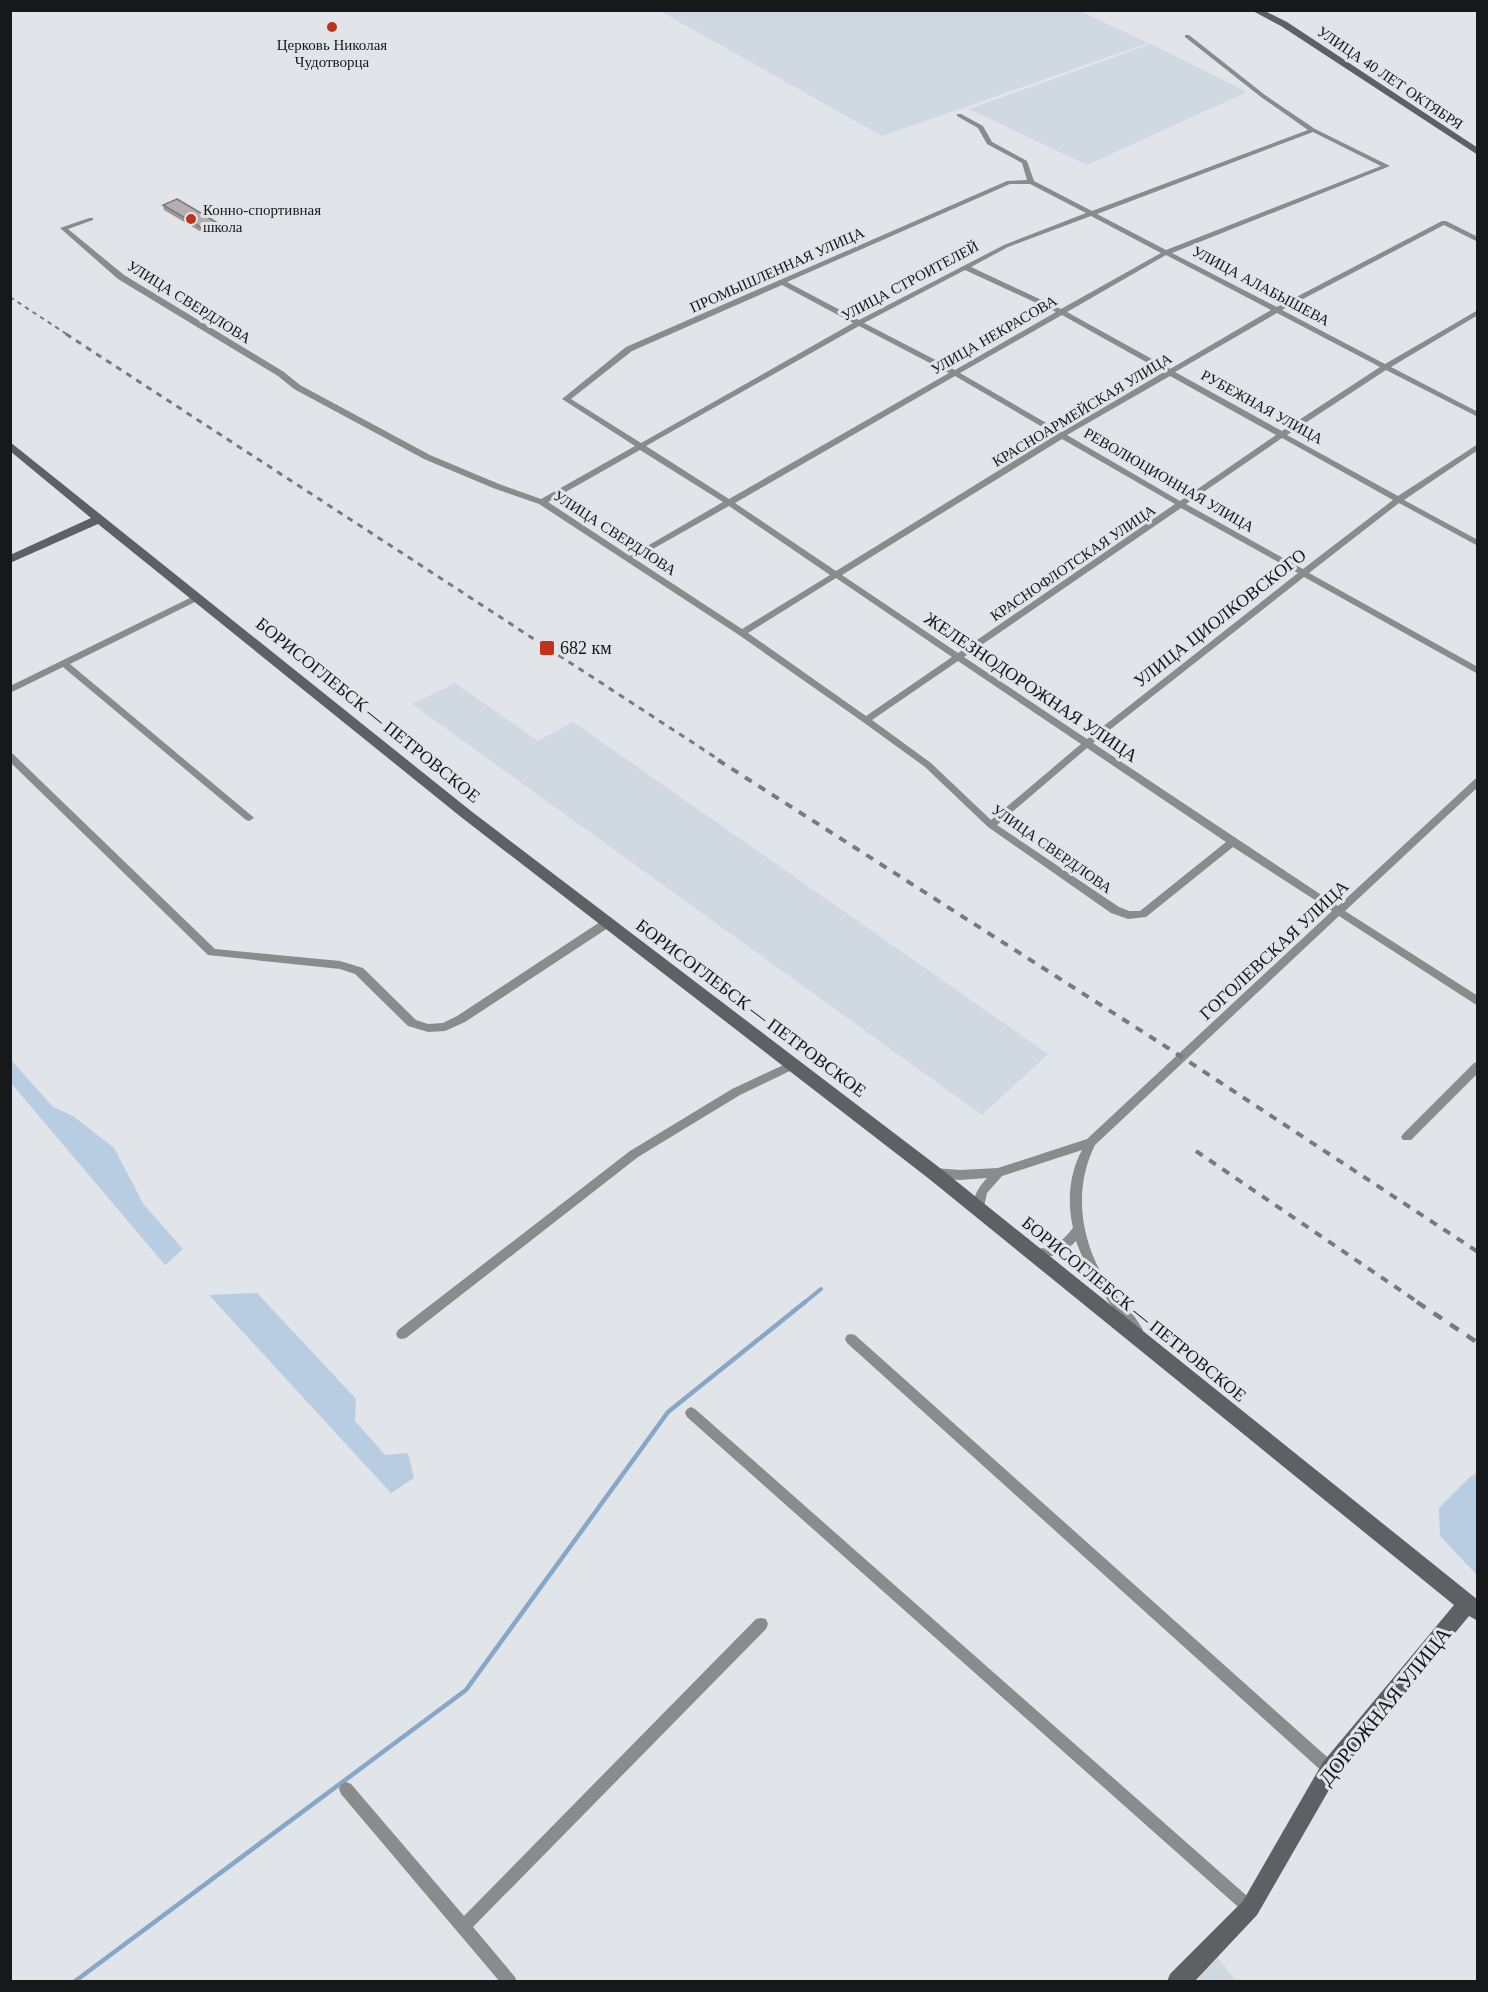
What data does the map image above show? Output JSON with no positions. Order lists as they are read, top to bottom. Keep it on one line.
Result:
{"streets":{"street":["УЛИЦА 40 ЛЕТ ОКТЯБРЯ","ПРОМЫШЛЕННАЯ УЛИЦА","УЛИЦА СТРОИТЕЛЕЙ","УЛИЦА АЛАБЫШЕВА","УЛИЦА СВЕРДЛОВА","УЛИЦА НЕКРАСОВА","РУБЕЖНАЯ УЛИЦА","КРАСНОАРМЕЙСКАЯ УЛИЦА","РЕВОЛЮЦИОННАЯ УЛИЦА","КРАСНОФЛОТСКАЯ УЛИЦА","УЛИЦА ЦИОЛКОВСКОГО","ЖЕЛЕЗНОДОРОЖНАЯ УЛИЦА","БОРИСОГЛЕБСК — ПЕТРОВСКОЕ","ГОГОЛЕВСКАЯ УЛИЦА","ДОРОЖНАЯ УЛИЦА"]},"crossings":[["ПРОМЫШЛЕННАЯ УЛИЦА","УЛИЦА АЛАБЫШЕВА"],["ПРОМЫШЛЕННАЯ УЛИЦА","РЕВОЛЮЦИОННАЯ УЛИЦА"],["ПРОМЫШЛЕННАЯ УЛИЦА","ЖЕЛЕЗНОДОРОЖНАЯ УЛИЦА"],["УЛИЦА СТРОИТЕЛЕЙ","УЛИЦА АЛАБЫШЕВА"],["УЛИЦА СТРОИТЕЛЕЙ","УЛИЦА СВЕРДЛОВА"],["УЛИЦА СТРОИТЕЛЕЙ","УЛИЦА НЕКРАСОВА"],["УЛИЦА СТРОИТЕЛЕЙ","РУБЕЖНАЯ УЛИЦА"],["УЛИЦА СТРОИТЕЛЕЙ","РЕВОЛЮЦИОННАЯ УЛИЦА"],["УЛИЦА СТРОИТЕЛЕЙ","ЖЕЛЕЗНОДОРОЖНАЯ УЛИЦА"],["УЛИЦА АЛАБЫШЕВА","УЛИЦА НЕКРАСОВА"],["УЛИЦА АЛАБЫШЕВА","КРАСНОАРМЕЙСКАЯ УЛИЦА"],["УЛИЦА АЛАБЫШЕВА","КРАСНОФЛОТСКАЯ УЛИЦА"],["УЛИЦА СВЕРДЛОВА","УЛИЦА НЕКРАСОВА"],["УЛИЦА СВЕРДЛОВА","КРАСНОАРМЕЙСКАЯ УЛИЦА"],["УЛИЦА СВЕРДЛОВА","КРАСНОФЛОТСКАЯ УЛИЦА"],["УЛИЦА СВЕРДЛОВА","УЛИЦА ЦИОЛКОВСКОГО"],["УЛИЦА СВЕРДЛОВА","ЖЕЛЕЗНОДОРОЖНАЯ УЛИЦА"],["УЛИЦА НЕКРАСОВА","РУБЕЖНАЯ УЛИЦА"],["УЛИЦА НЕКРАСОВА","РЕВОЛЮЦИОННАЯ УЛИЦА"],["УЛИЦА НЕКРАСОВА","ЖЕЛЕЗНОДОРОЖНАЯ УЛИЦА"],["РУБЕЖНАЯ УЛИЦА","КРАСНОАРМЕЙСКАЯ УЛИЦА"],["РУБЕЖНАЯ УЛИЦА","КРАСНОФЛОТСКАЯ УЛИЦА"],["РУБЕЖНАЯ УЛИЦА","УЛИЦА ЦИОЛКОВСКОГО"],["КРАСНОАРМЕЙСКАЯ УЛИЦА","РЕВОЛЮЦИОННАЯ УЛИЦА"],["КРАСНОАРМЕЙСКАЯ УЛИЦА","ЖЕЛЕЗНОДОРОЖНАЯ УЛИЦА"],["РЕВОЛЮЦИОННАЯ УЛИЦА","КРАСНОФЛОТСКАЯ УЛИЦА"],["РЕВОЛЮЦИОННАЯ УЛИЦА","УЛИЦА ЦИОЛКОВСКОГО"],["КРАСНОФЛОТСКАЯ УЛИЦА","ЖЕЛЕЗНОДОРОЖНАЯ УЛИЦА"],["УЛИЦА ЦИОЛКОВСКОГО","ЖЕЛЕЗНОДОРОЖНАЯ УЛИЦА"],["ЖЕЛЕЗНОДОРОЖНАЯ УЛИЦА","ГОГОЛЕВСКАЯ УЛИЦА"],["БОРИСОГЛЕБСК — ПЕТРОВСКОЕ","ДОРОЖНАЯ УЛИЦА"]],"places":{"other":["Церковь Николая Чудотворца","Конно-спортивная школа"],"transit":["682 км"]}}
